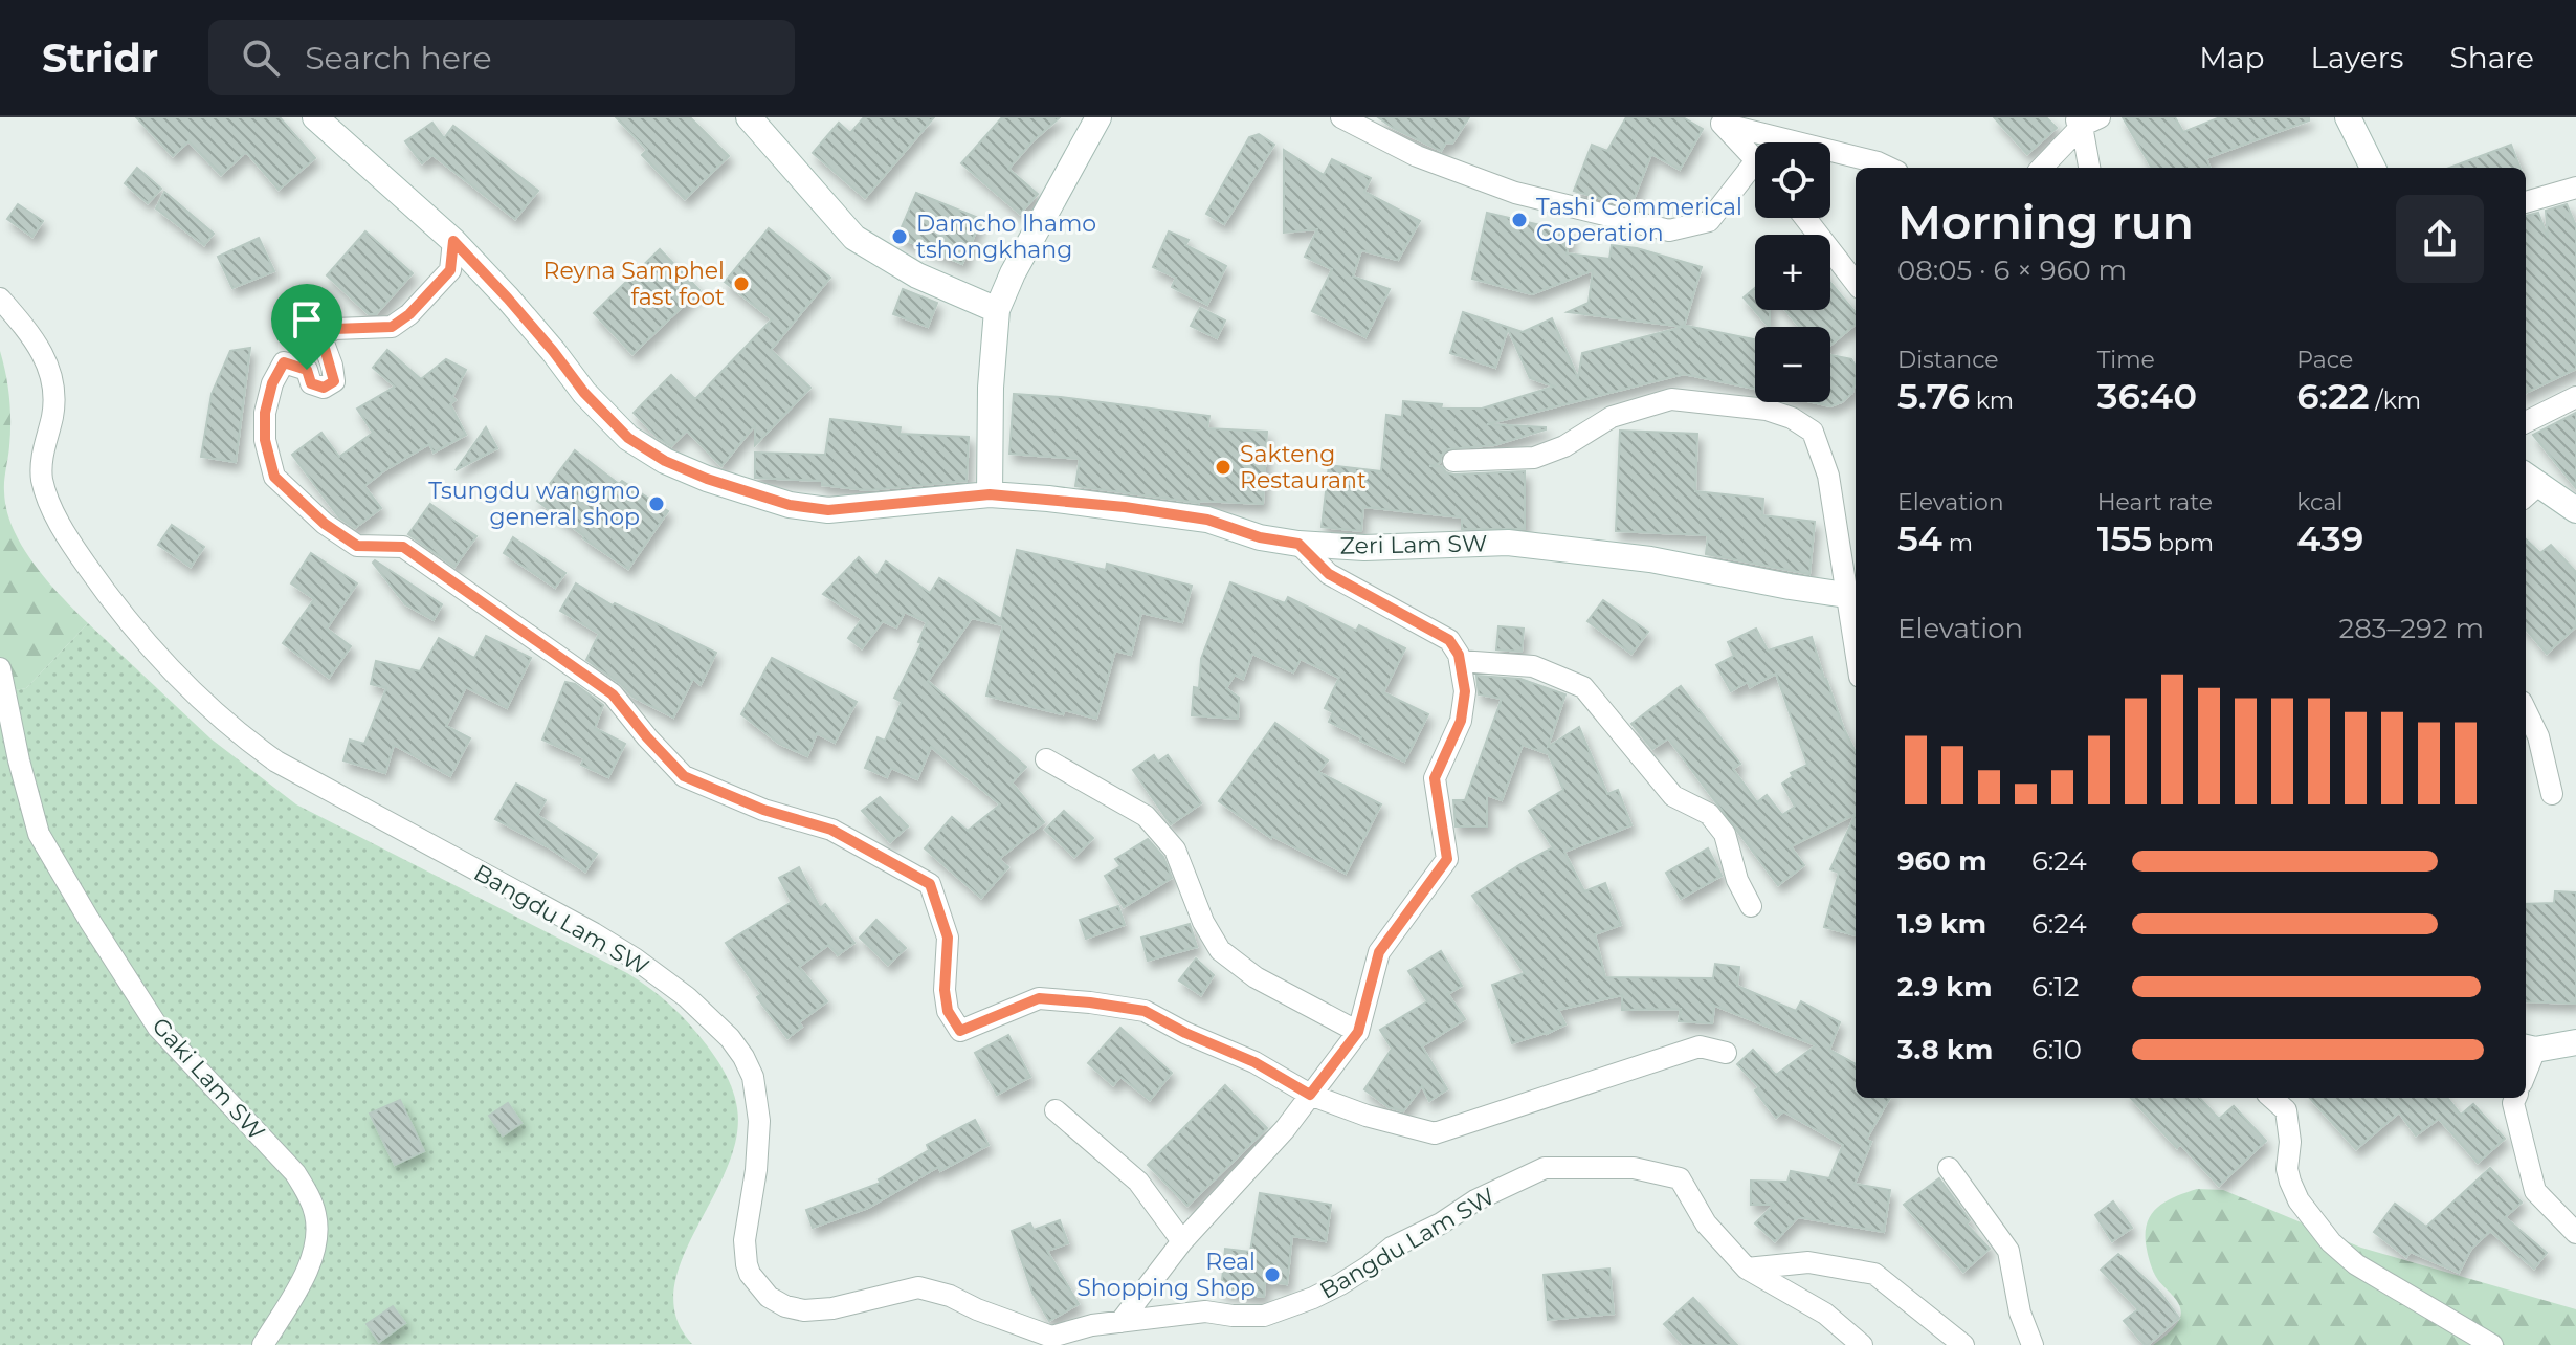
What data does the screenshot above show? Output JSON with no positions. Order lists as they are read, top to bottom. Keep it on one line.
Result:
{"streets":{"street":["Zeri Lam SW","Bangdu Lam SW","Gaki Lam SW"]},"places":["Tashi Commerical Coperation","Damcho lhamo tshongkhang","Reyna Samphel fast foot","Sakteng Restaurant","Tsungdu wangmo general shop","Real Shopping Shop"],"page":{"header":"Stridr","search":"Search here","nav":["Map","Layers","Share"],"map_buttons":["+","−"],"heading":["Morning run","08:05 · 6 × 960 m"],"stats":[["Distance","5.76 km"],["Time","36:40"],["Pace","6:22 /km"],["Elevation","54 m"],["Heart rate","155 bpm"],["kcal","439"]],"chart":["Elevation","283–292 m"],"list":[{"name":"960 m","note":"6:24"},{"name":"1.9 km","note":"6:24"},{"name":"2.9 km","note":"6:12"},{"name":"3.8 km","note":"6:10"}]}}
